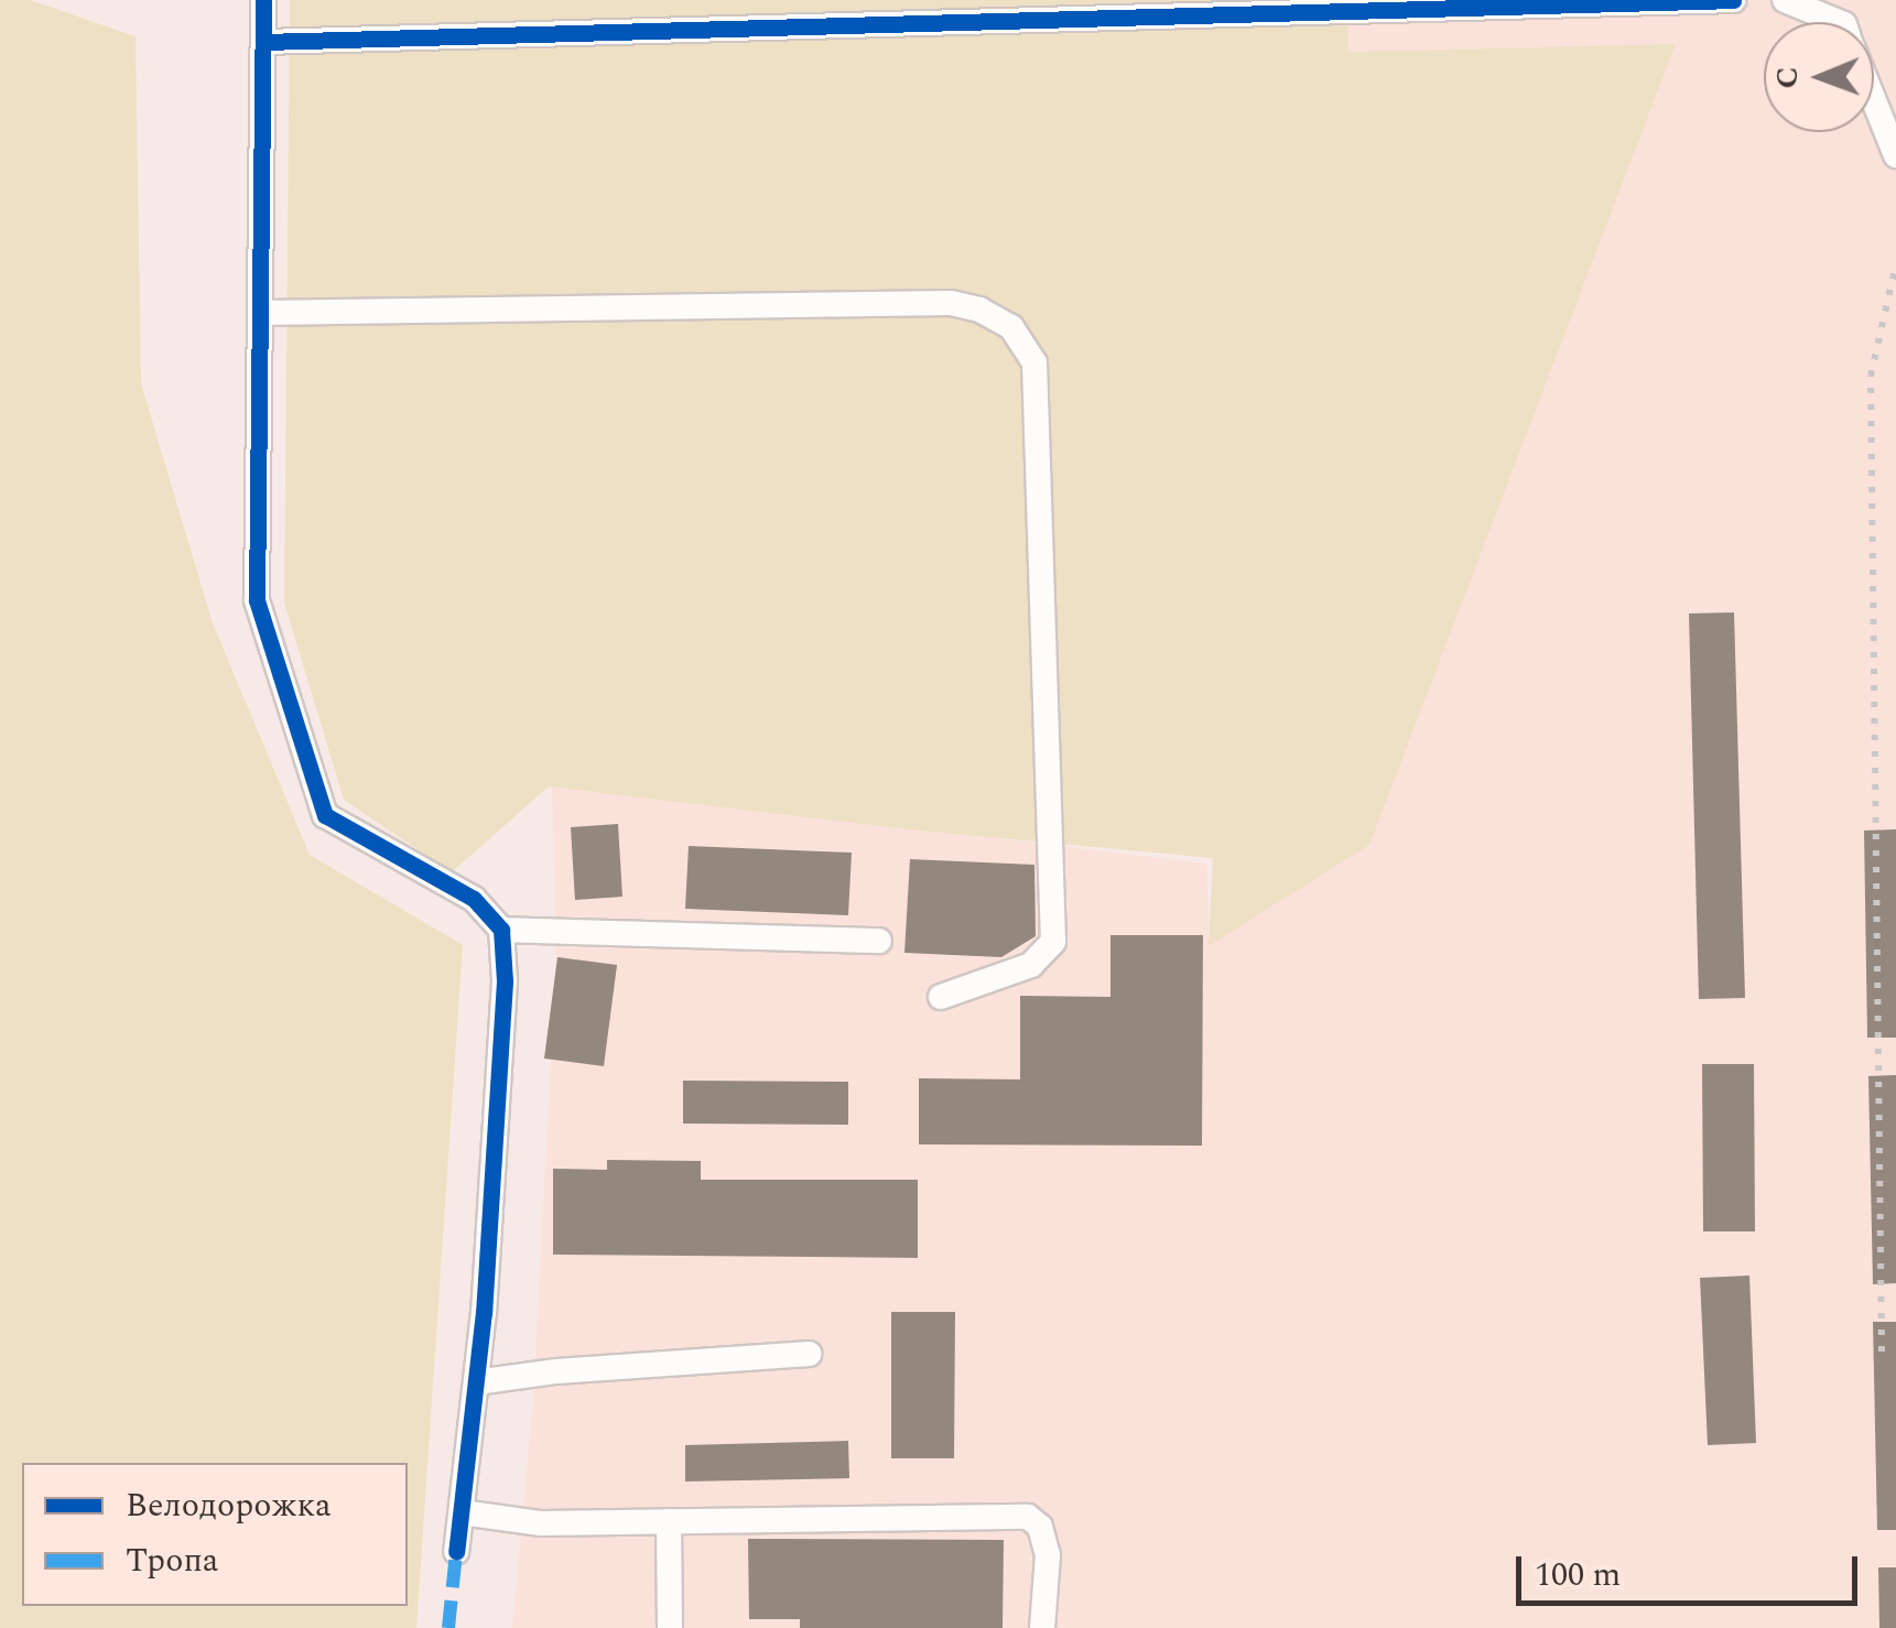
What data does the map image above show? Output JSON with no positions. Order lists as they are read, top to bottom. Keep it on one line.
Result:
{"legend":["Велодорожка","Тропа"],"scale_bar":"100 m","north":"left"}
